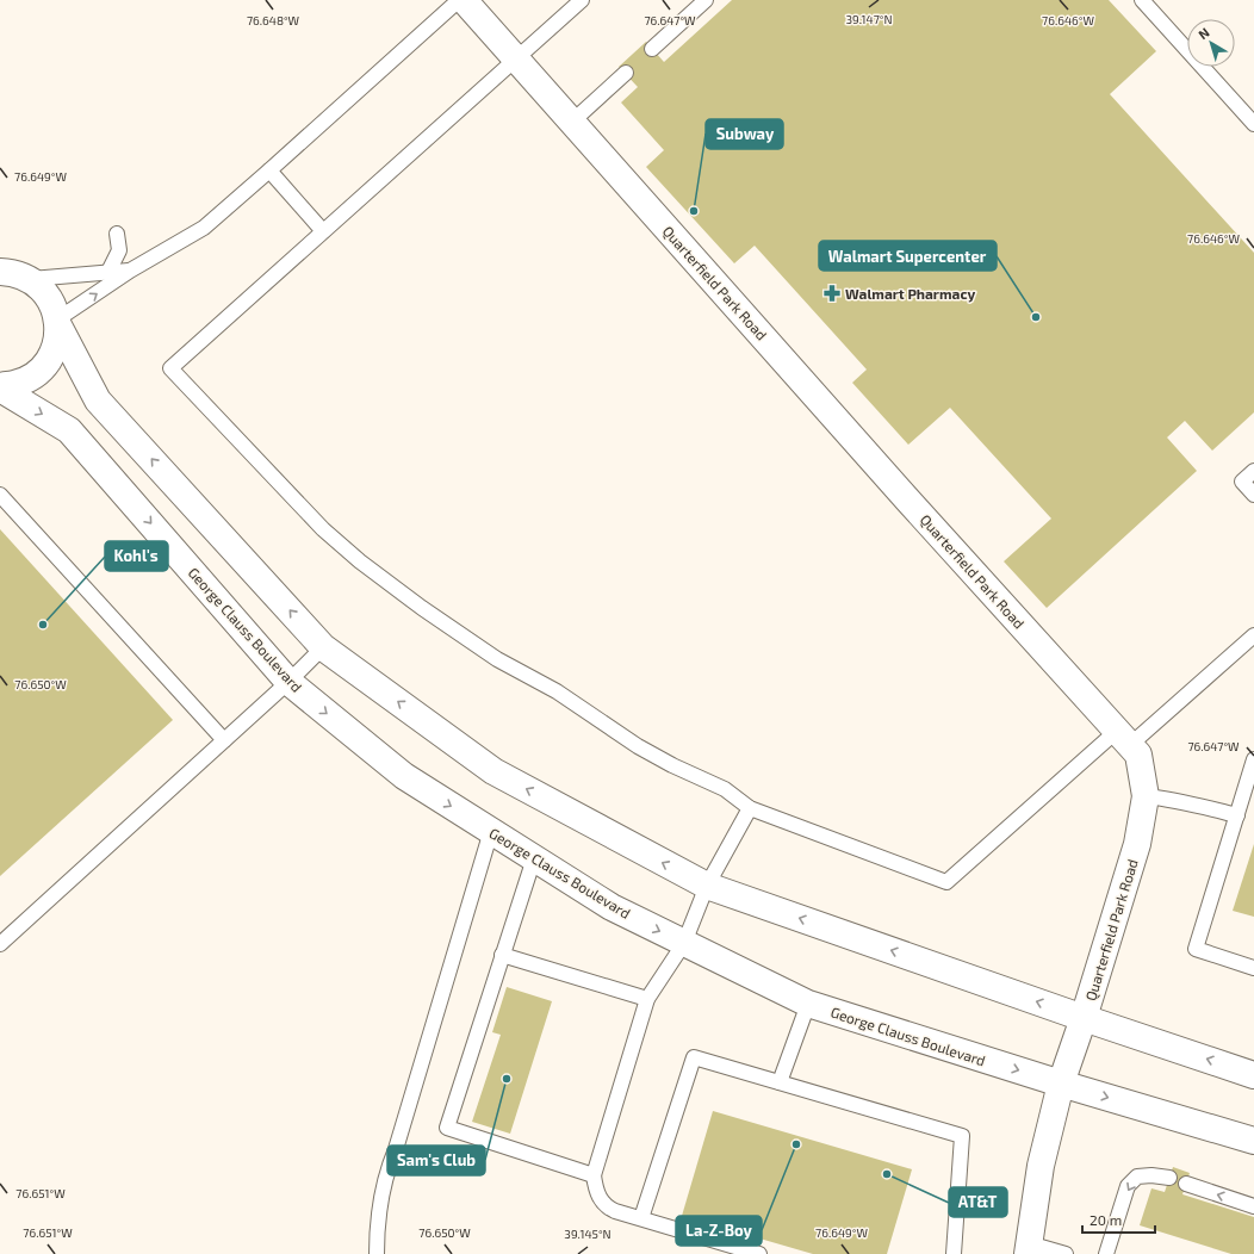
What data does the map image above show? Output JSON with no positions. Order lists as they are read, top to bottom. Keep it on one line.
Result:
{"streets":{"street":["Quarterfield Park Road","George Clauss Boulevard"]},"crossings":[["Quarterfield Park Road","George Clauss Boulevard"]],"places":{"other":["Subway","Walmart Supercenter","Kohl's","Sam's Club","La-Z-Boy","AT&T"],"pharmacy":["Walmart Pharmacy"]},"scale_bar":"20 m","north":"top left","coordinates":["39.147°N","76.647°W","76.648°W","76.646°W","76.649°W","76.650°W","76.651°W","39.145°N"]}
